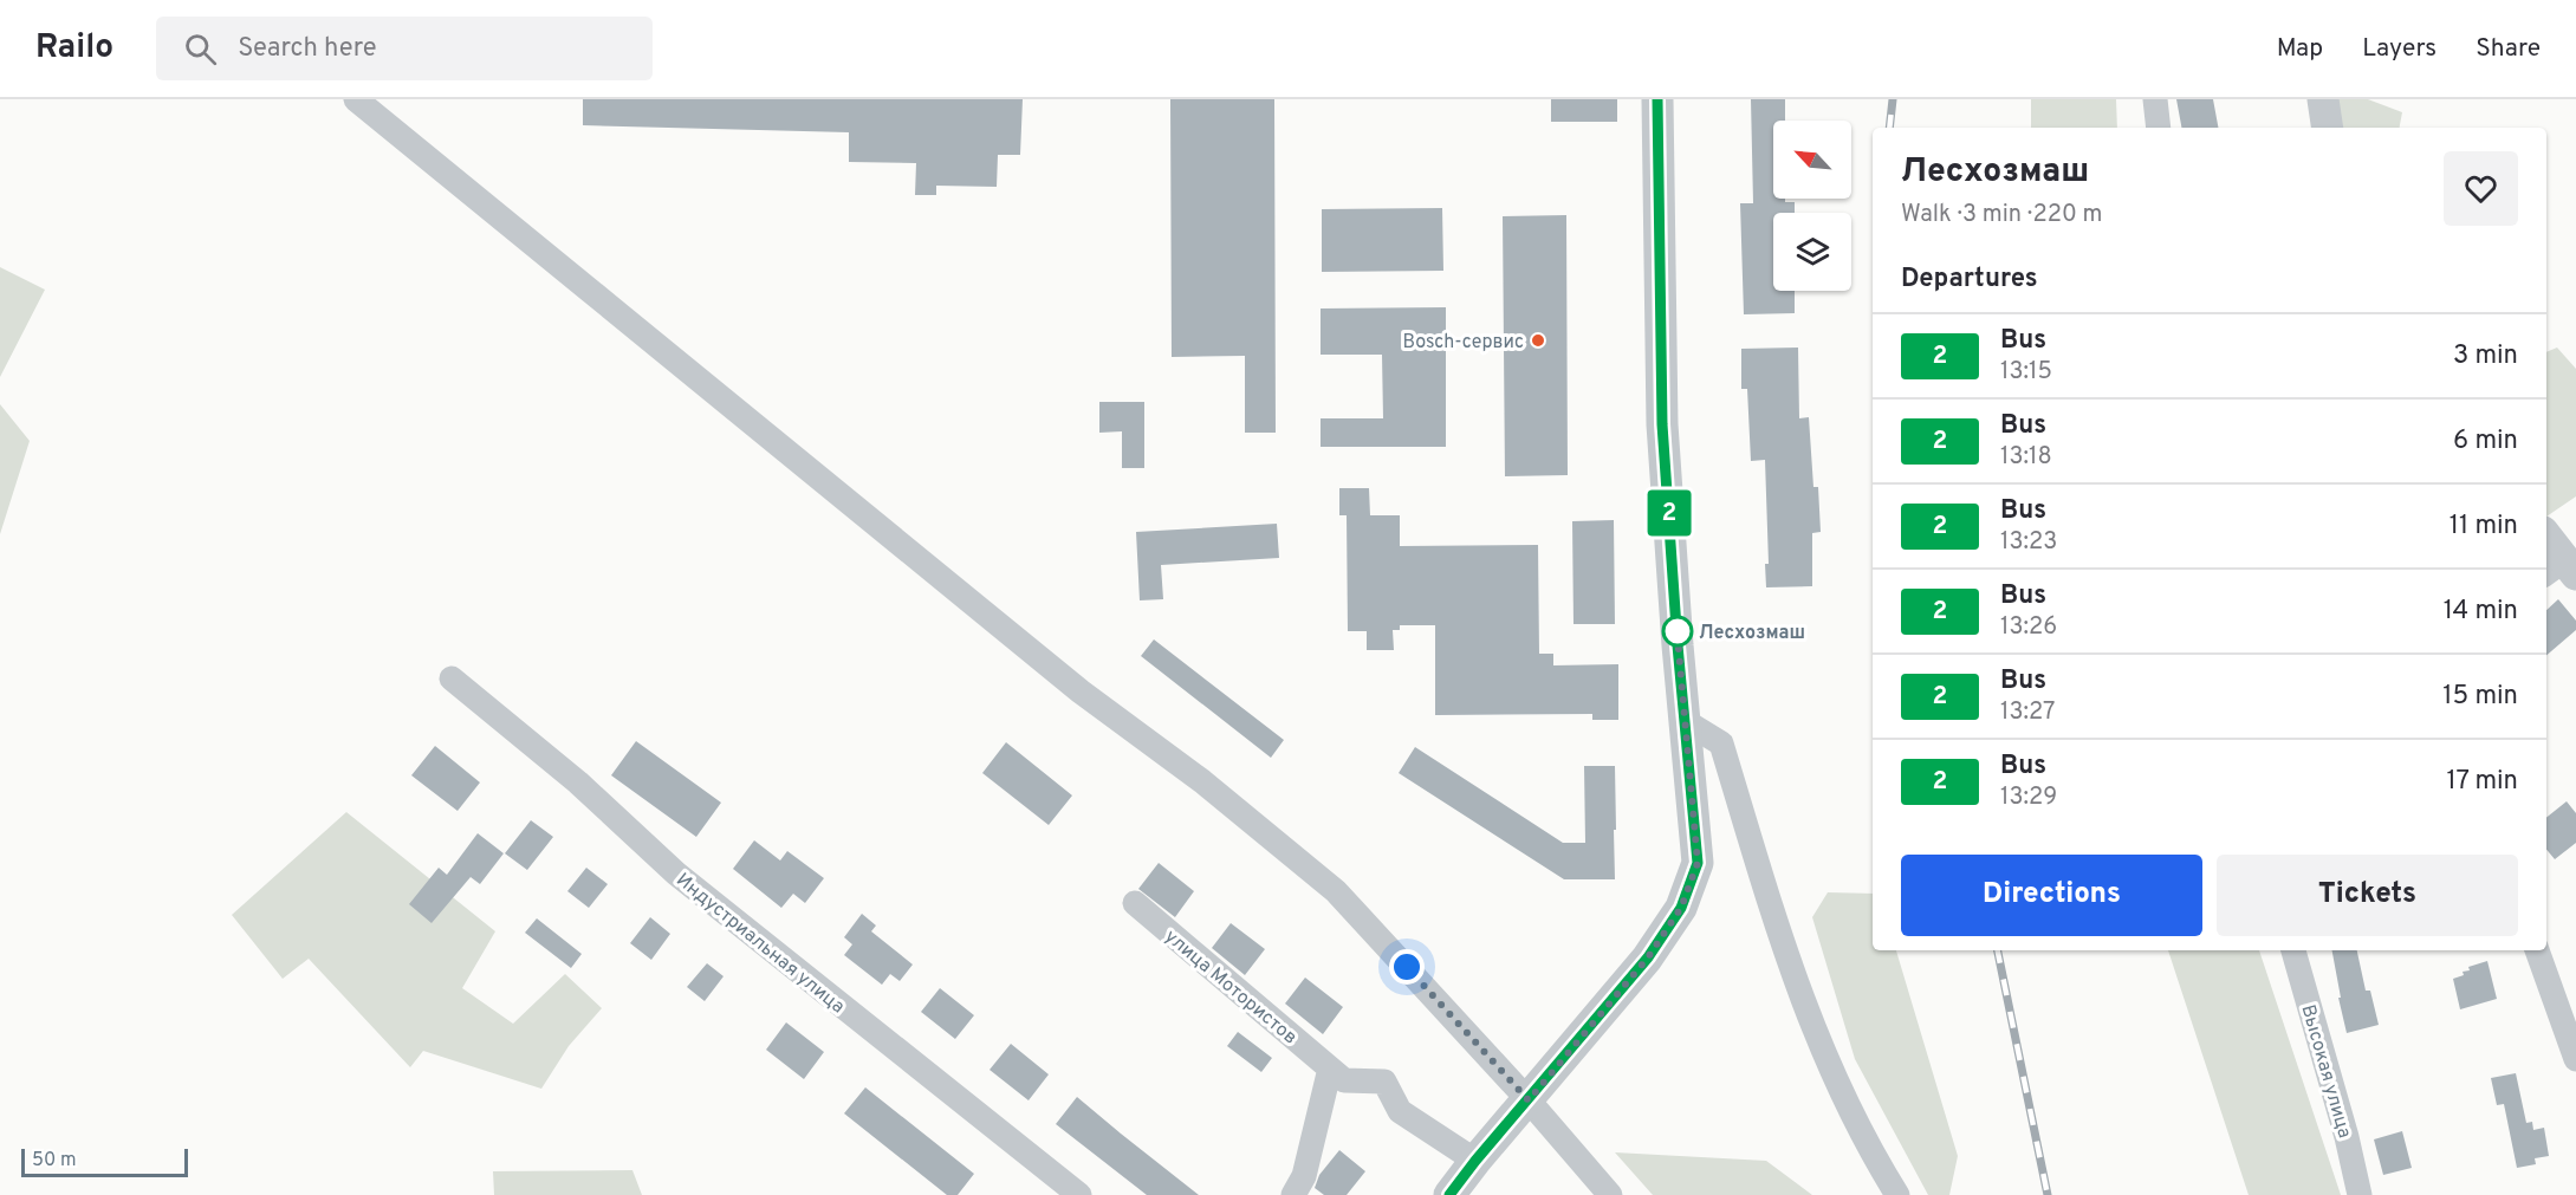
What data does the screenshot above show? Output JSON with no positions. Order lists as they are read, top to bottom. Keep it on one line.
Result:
{"streets":{"street":["Индустриальная улица","улица Мотористов","Высокая улица"]},"places":["Bosch-сервис","Лесхозмаш"],"lines":["bus line 2"],"scale_bar":"50 m","north":"top left","page":{"header":"Railo","search":"Search here","nav":["Map","Layers","Share"],"on_map":"2","heading":[["Лесхозмаш","Walk · 3 min · 220 m"],"Departures"],"list":[{"mark":"2","name":"Bus","note":"13:15","value":"3 min"},{"mark":"2","name":"Bus","note":"13:18","value":"6 min"},{"mark":"2","name":"Bus","note":"13:23","value":"11 min"},{"mark":"2","name":"Bus","note":"13:26","value":"14 min"},{"mark":"2","name":"Bus","note":"13:27","value":"15 min"},{"mark":"2","name":"Bus","note":"13:29","value":"17 min"}],"buttons":["Directions","Tickets"],"scale":"50 m"}}
